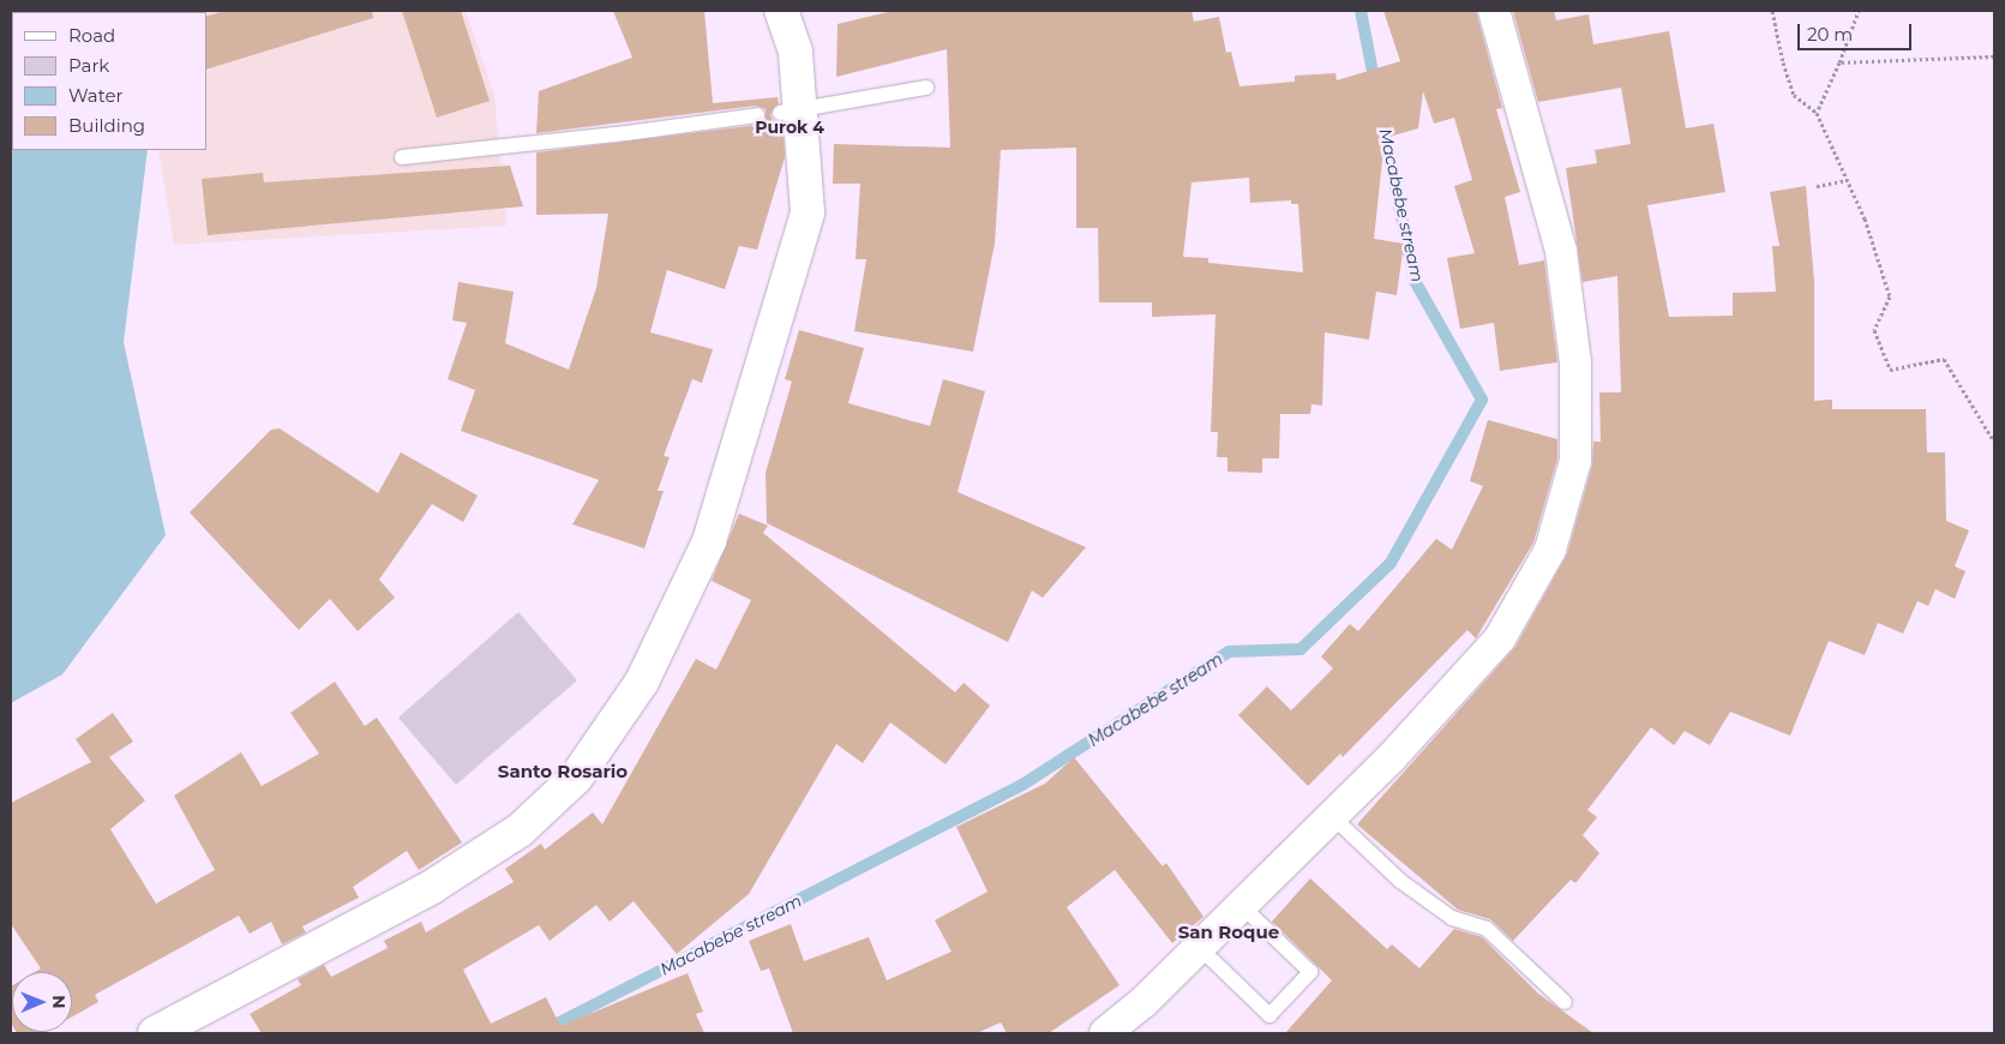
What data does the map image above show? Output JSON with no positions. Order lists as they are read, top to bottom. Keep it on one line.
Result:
{"districts":["Purok 4","Santo Rosario","San Roque"],"water":["Macabebe stream"],"legend":["Road","Park","Water","Building"],"scale_bar":"20 m","north":"right"}
